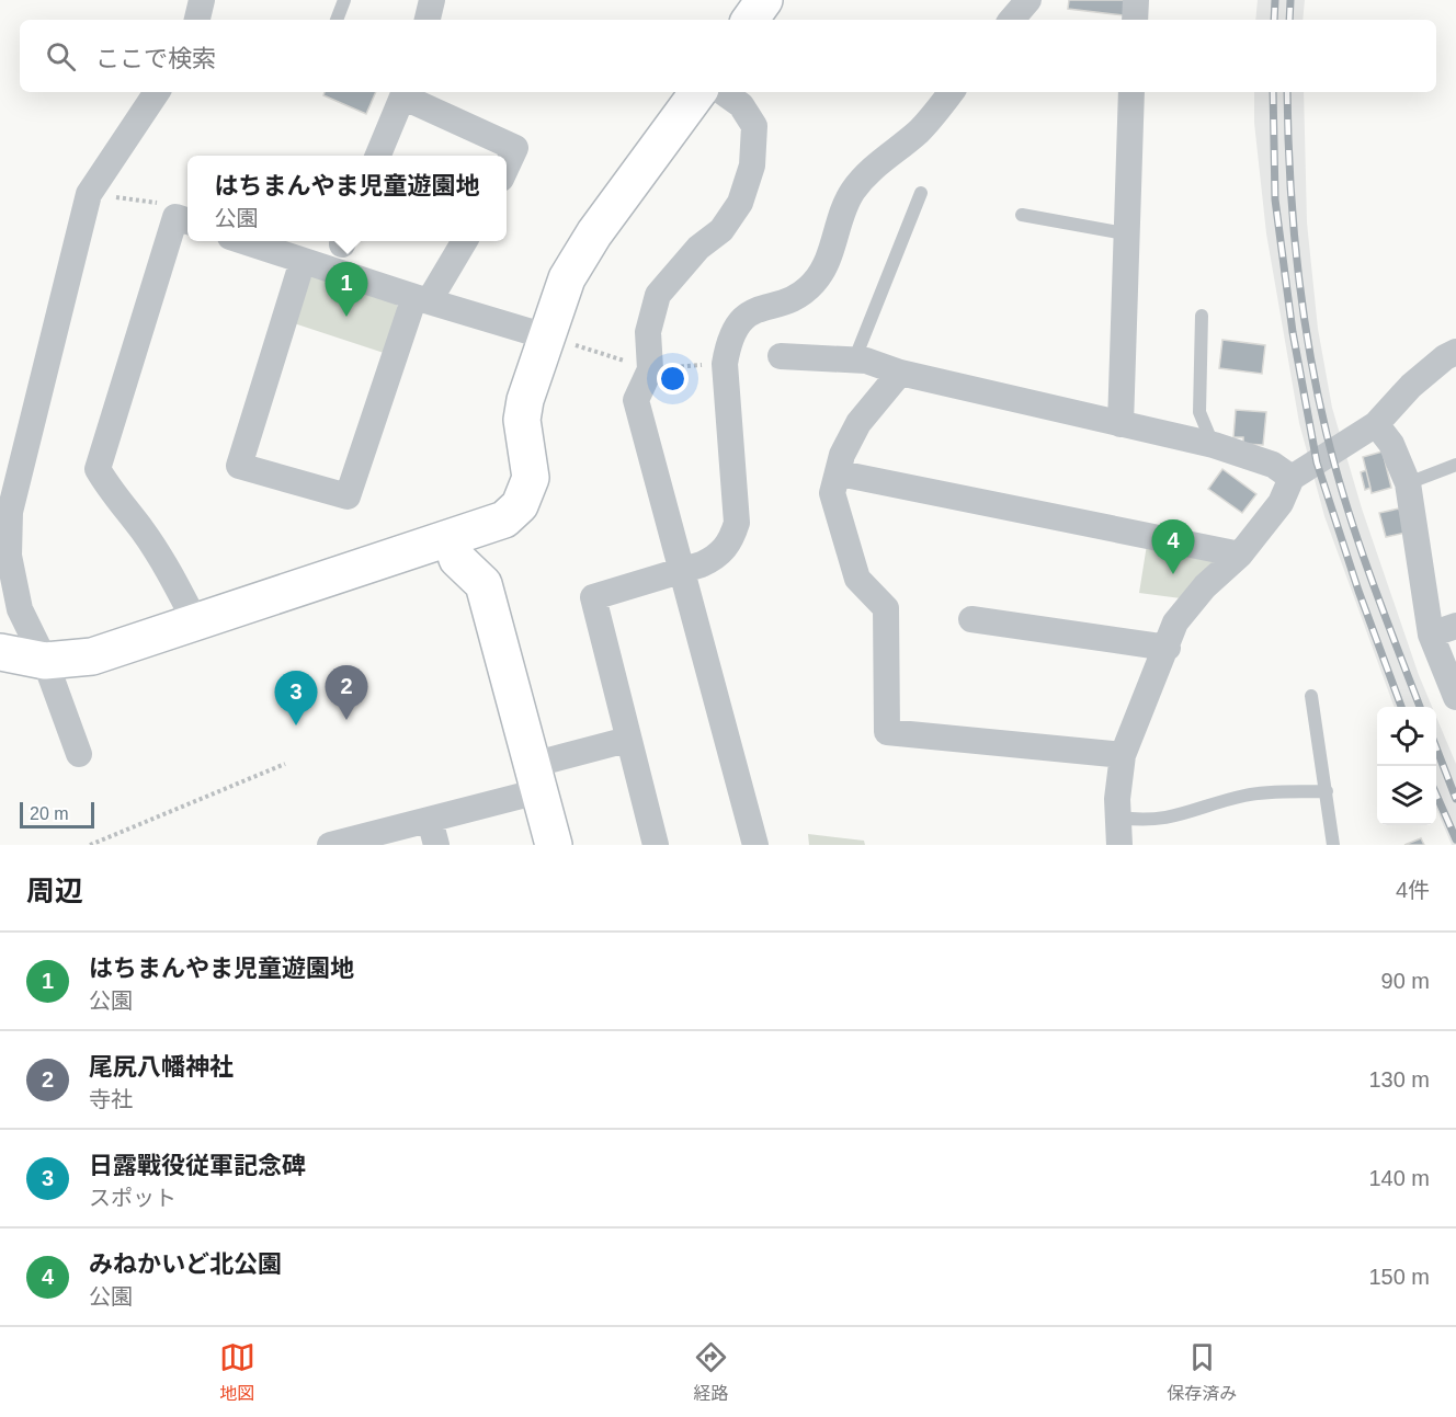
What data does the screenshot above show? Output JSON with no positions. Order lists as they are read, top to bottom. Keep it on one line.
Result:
{"scale_bar":"20 m","page":{"search":"ここで検索","popup":["はちまんやま児童遊園地","公園"],"pins":["1","4","2","3"],"scale":"20 m","heading":["周辺","4件"],"list":[{"mark":"1","name":"はちまんやま児童遊園地","note":"公園","value":"90 m"},{"mark":"2","name":"尾尻八幡神社","note":"寺社","value":"130 m"},{"mark":"3","name":"日露戰役従軍記念碑","note":"スポット","value":"140 m"},{"mark":"4","name":"みねかいど北公園","note":"公園","value":"150 m"}],"nav":["地図","経路","保存済み"]}}
